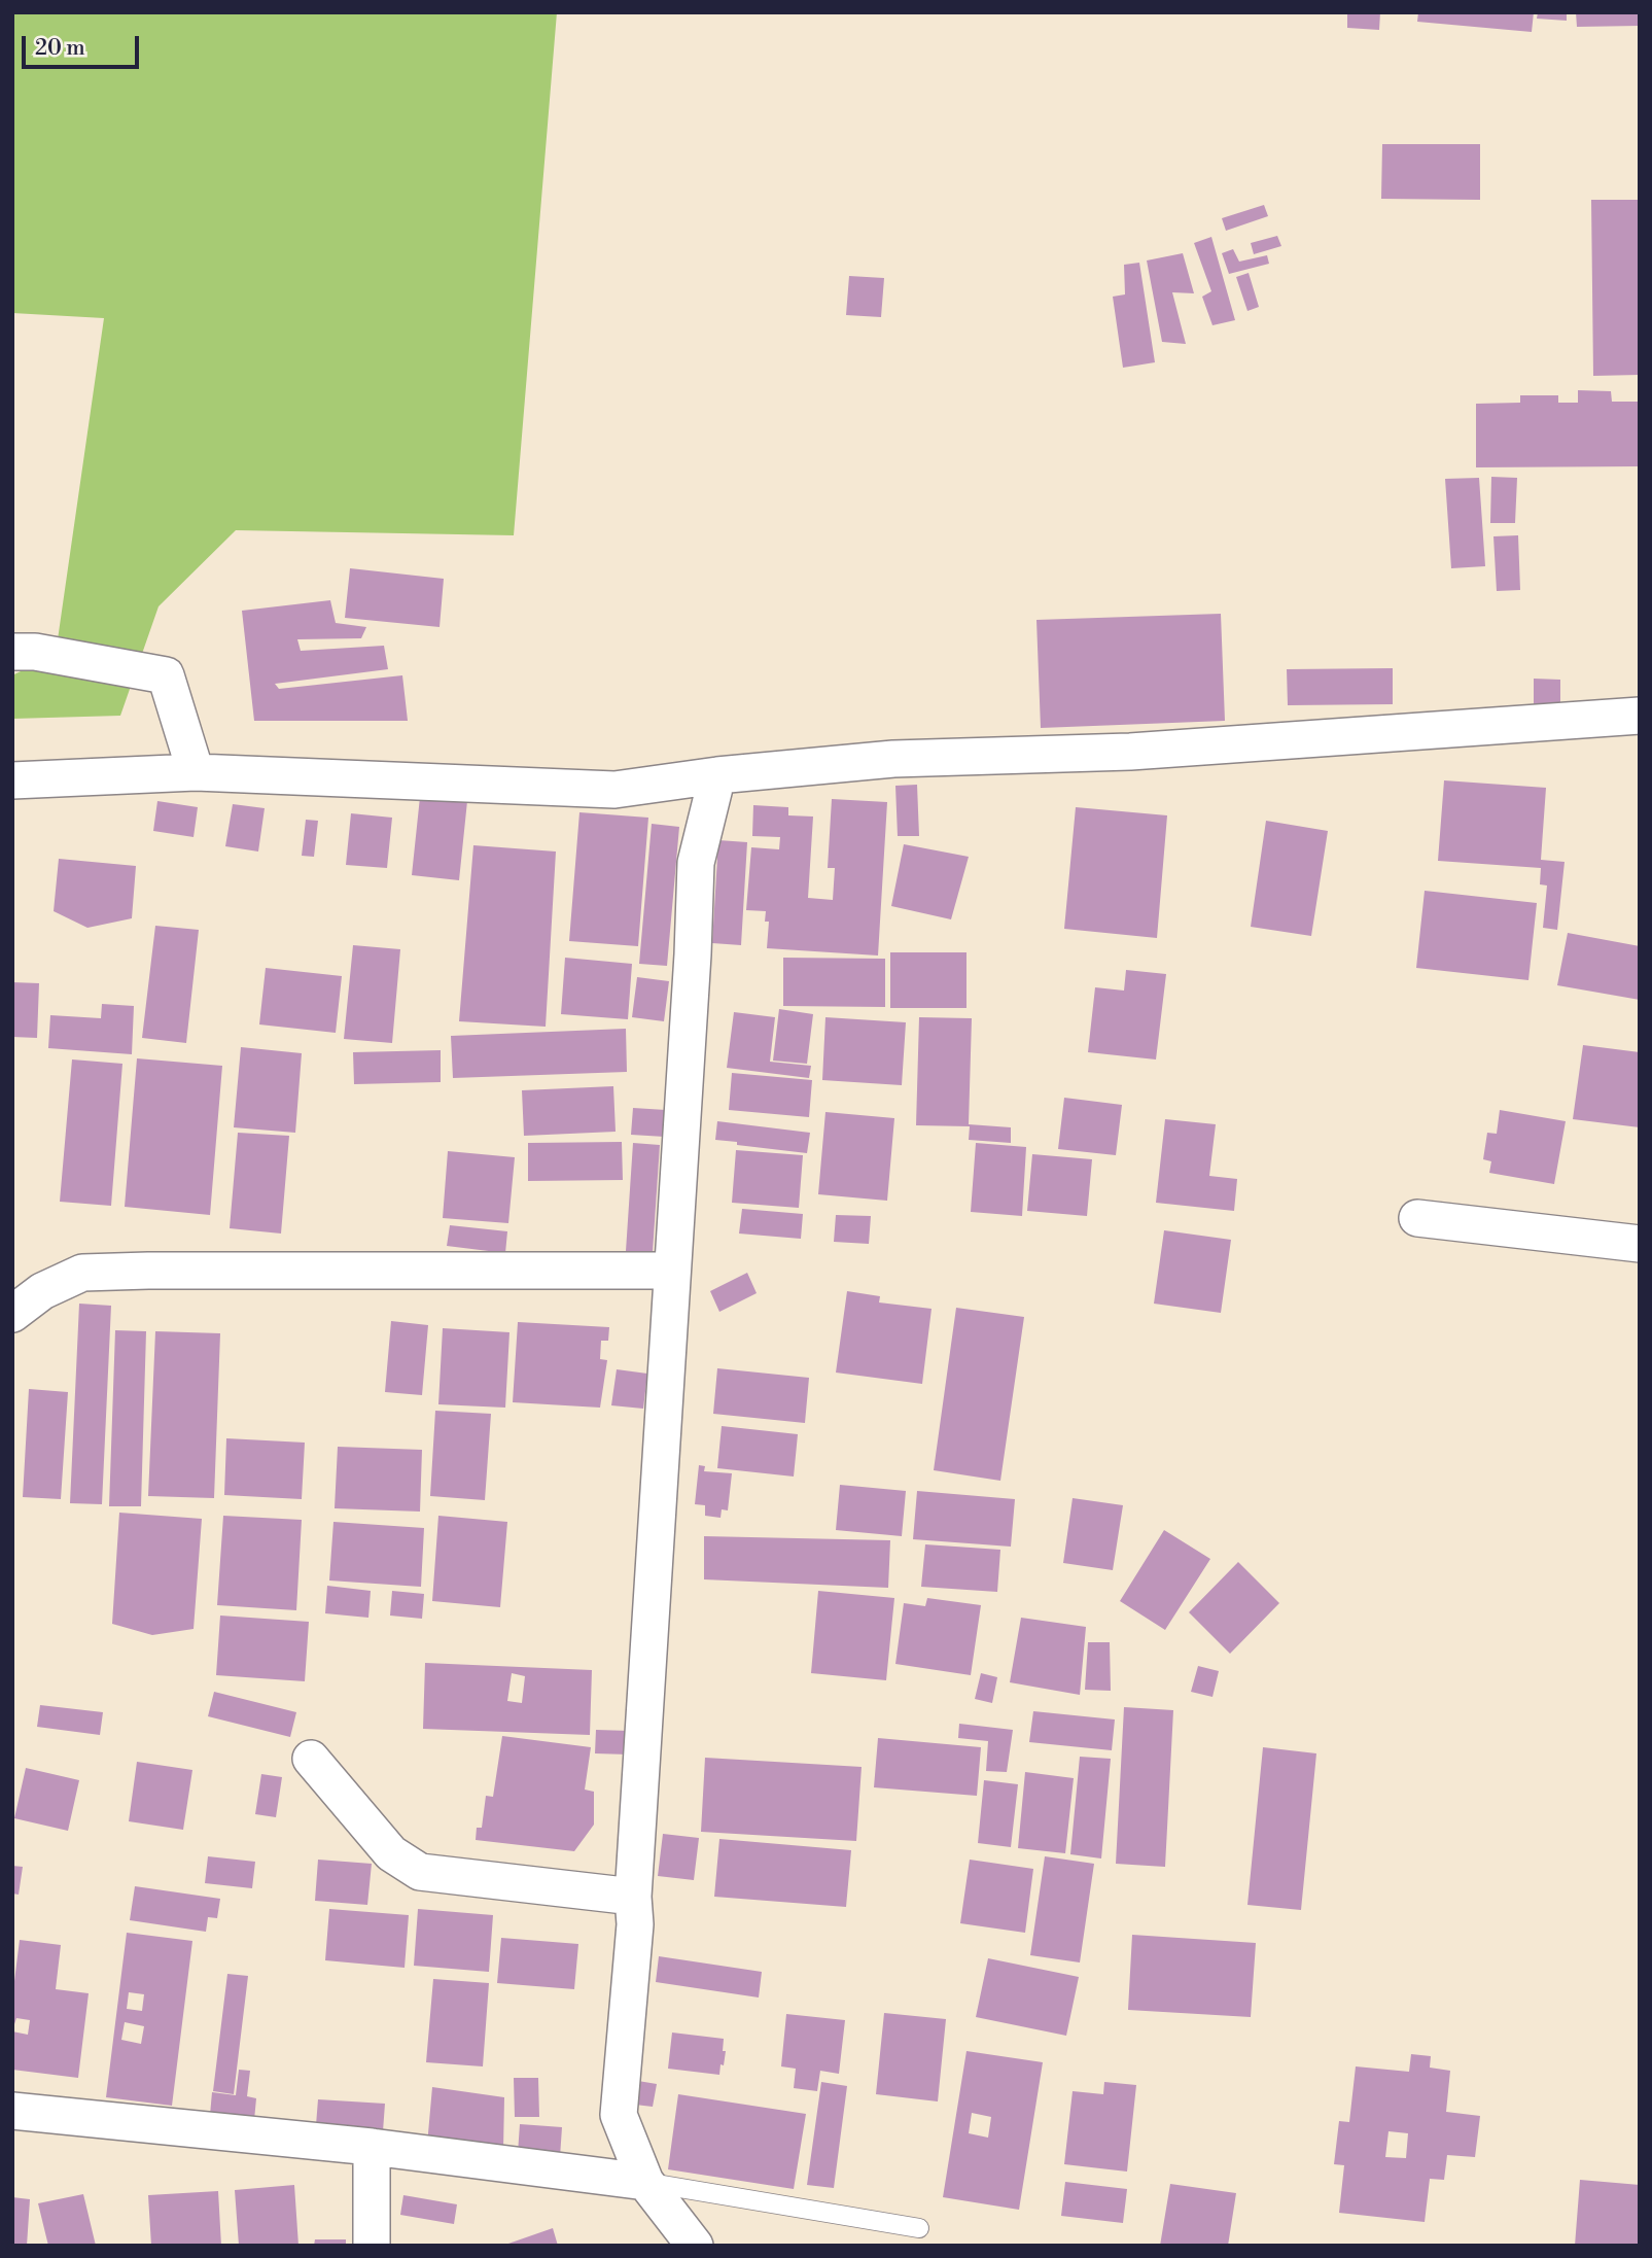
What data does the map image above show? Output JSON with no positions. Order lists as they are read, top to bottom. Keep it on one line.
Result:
{"scale_bar":"20 m"}
